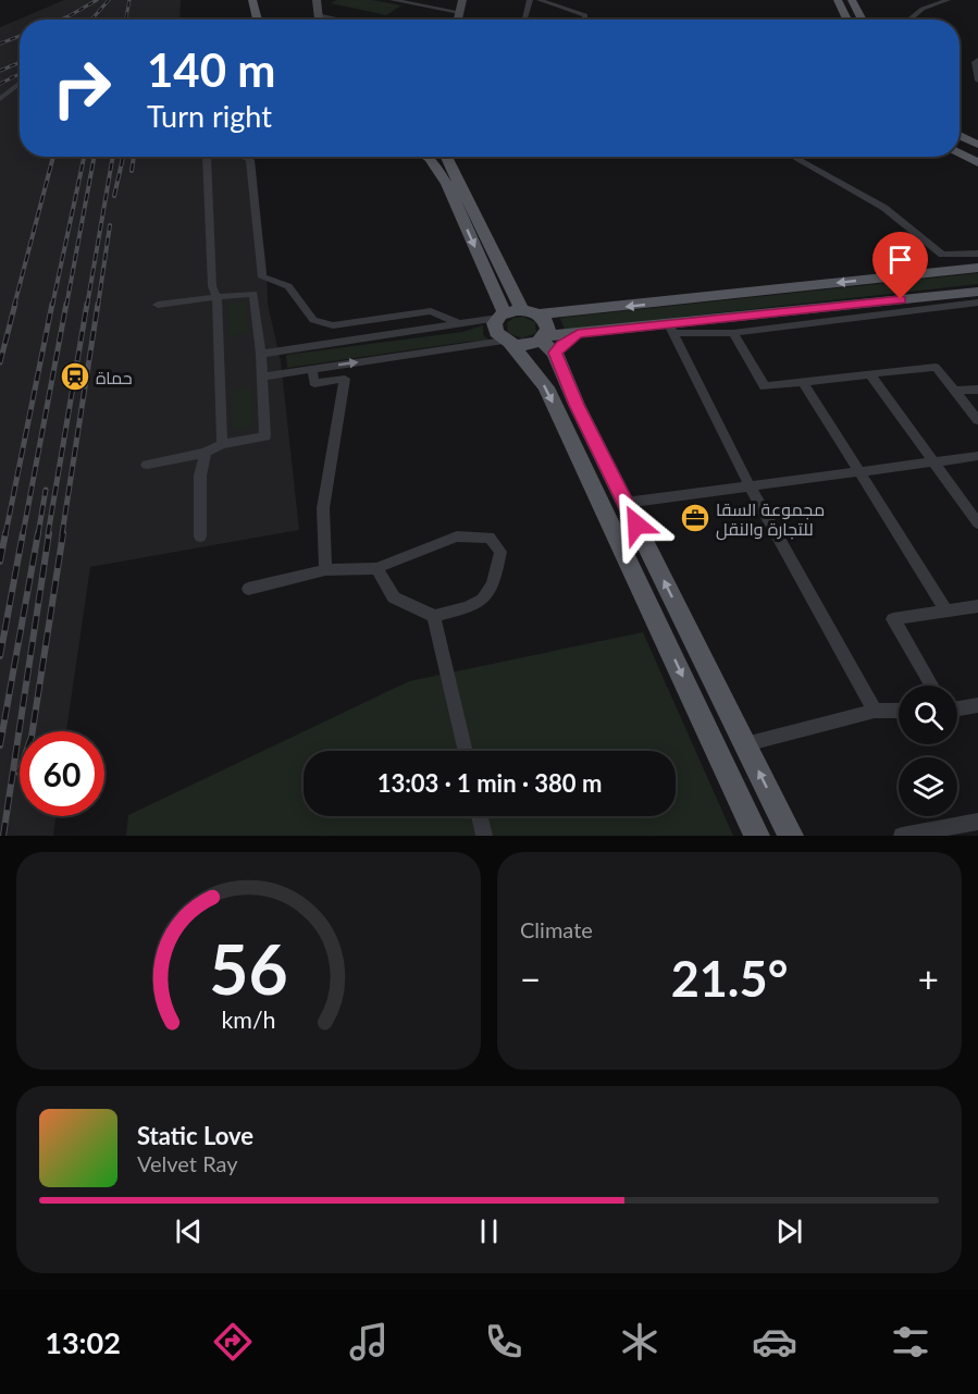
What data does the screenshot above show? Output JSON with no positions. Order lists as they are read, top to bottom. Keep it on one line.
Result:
{"places":{"station":["حماة"],"office":["مجموعة السقا للتجارة والنقل"]},"page":{"turn":["140 m","Turn right"],"limit":"60","trip":"13:03 · 1 min · 380 m","tile":"Climate","heat":["−","21.5°","+"],"song":["Static Love","Velvet Ray"],"tabs":"13:02","gauge":["56","km/h"]}}
